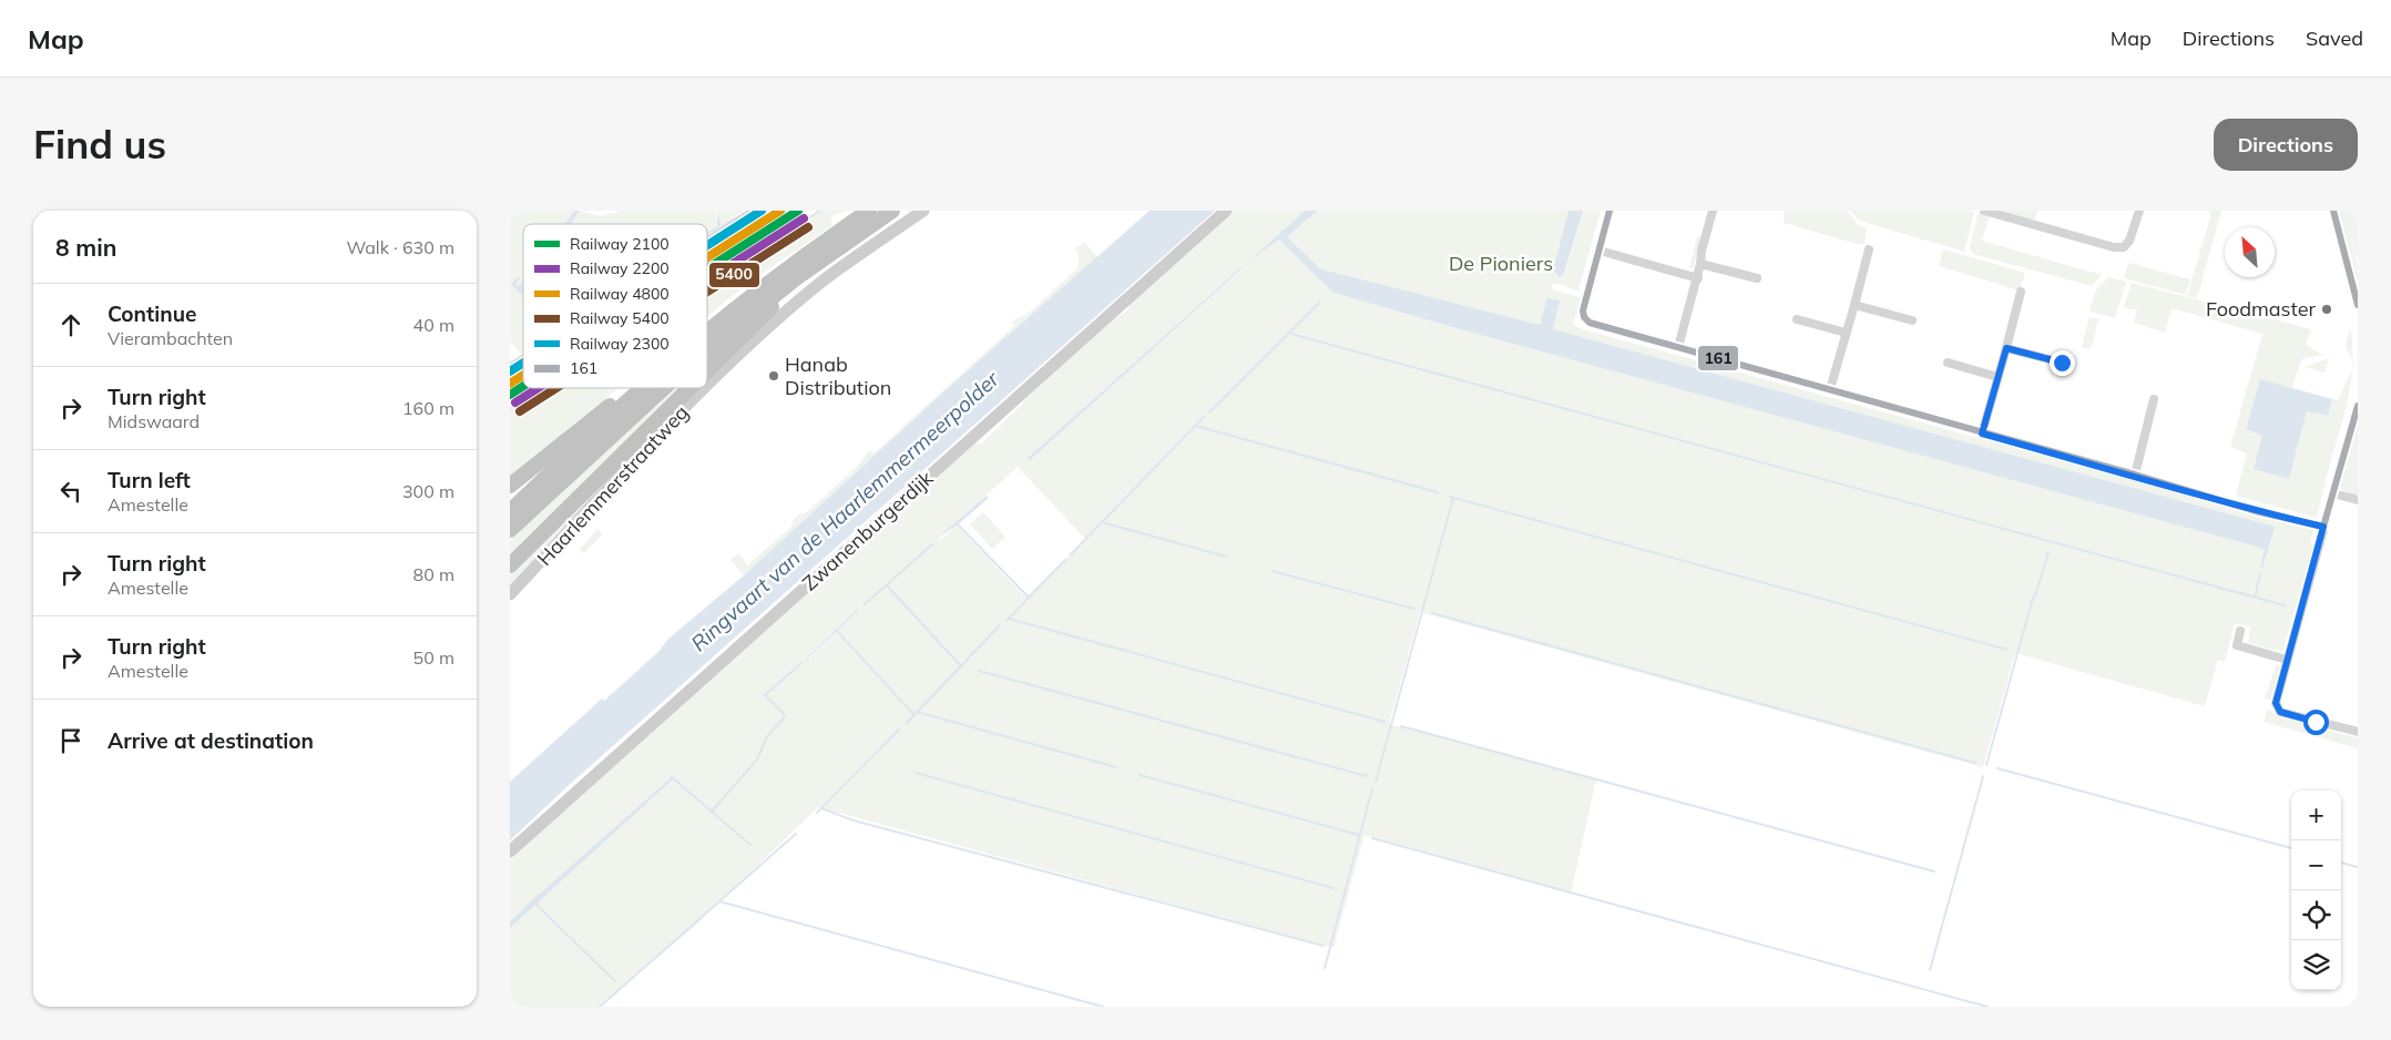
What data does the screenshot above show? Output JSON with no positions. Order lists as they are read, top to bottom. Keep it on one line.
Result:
{"streets":{"street":["Haarlemmerstraatweg","Zwanenburgerdijk"]},"water":["Ringvaart van de Haarlemmermeerpolder"],"parks":["De Pioniers"],"places":["Foodmaster","Hanab Distribution"],"lines":["rail line 2100","rail line 4800","rail line 2300","transit line 161","rail line 2200","rail line 5400"],"legend":["Railway 2100","Railway 2200","Railway 4800","Railway 5400","Railway 2300","161"],"north":"top left","page":{"header":"Map","nav":["Map","Directions","Saved"],"buttons":"Directions","title":"Find us","heading":["8 min","Walk · 630 m"],"list":[["Continue","Vierambachten","40 m"],["Turn right","Midswaard","160 m"],["Turn left","Amestelle","300 m"],["Turn right","Amestelle","80 m"],["Turn right","Amestelle","50 m"],"Arrive at destination"],"map_buttons":["+","−"]}}
